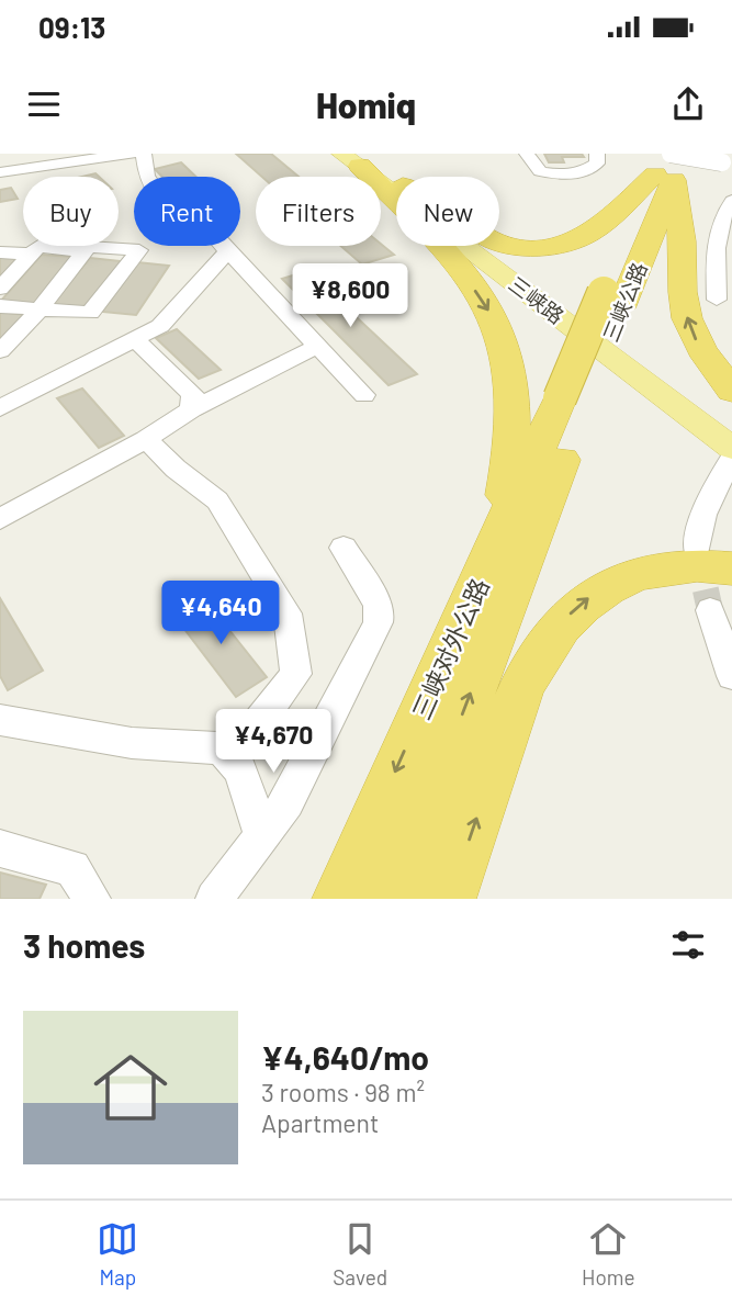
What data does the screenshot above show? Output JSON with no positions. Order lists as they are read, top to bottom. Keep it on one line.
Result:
{"streets":{"highway":["三峡公路","三峡对外公路"],"main road":["三峡路"]},"crossings":[["三峡公路","三峡对外公路"]],"page":{"status":"09:13","header":"Homiq","chip":["Buy","Rent","Filters","New"],"price":["¥8,600","¥4,640","¥4,670"],"heading":"3 homes","list":[{"name":"¥4,640/mo","note":"3 rooms · 98 m² · Apartment"}],"tabs":["Map","Saved","Home"]}}
